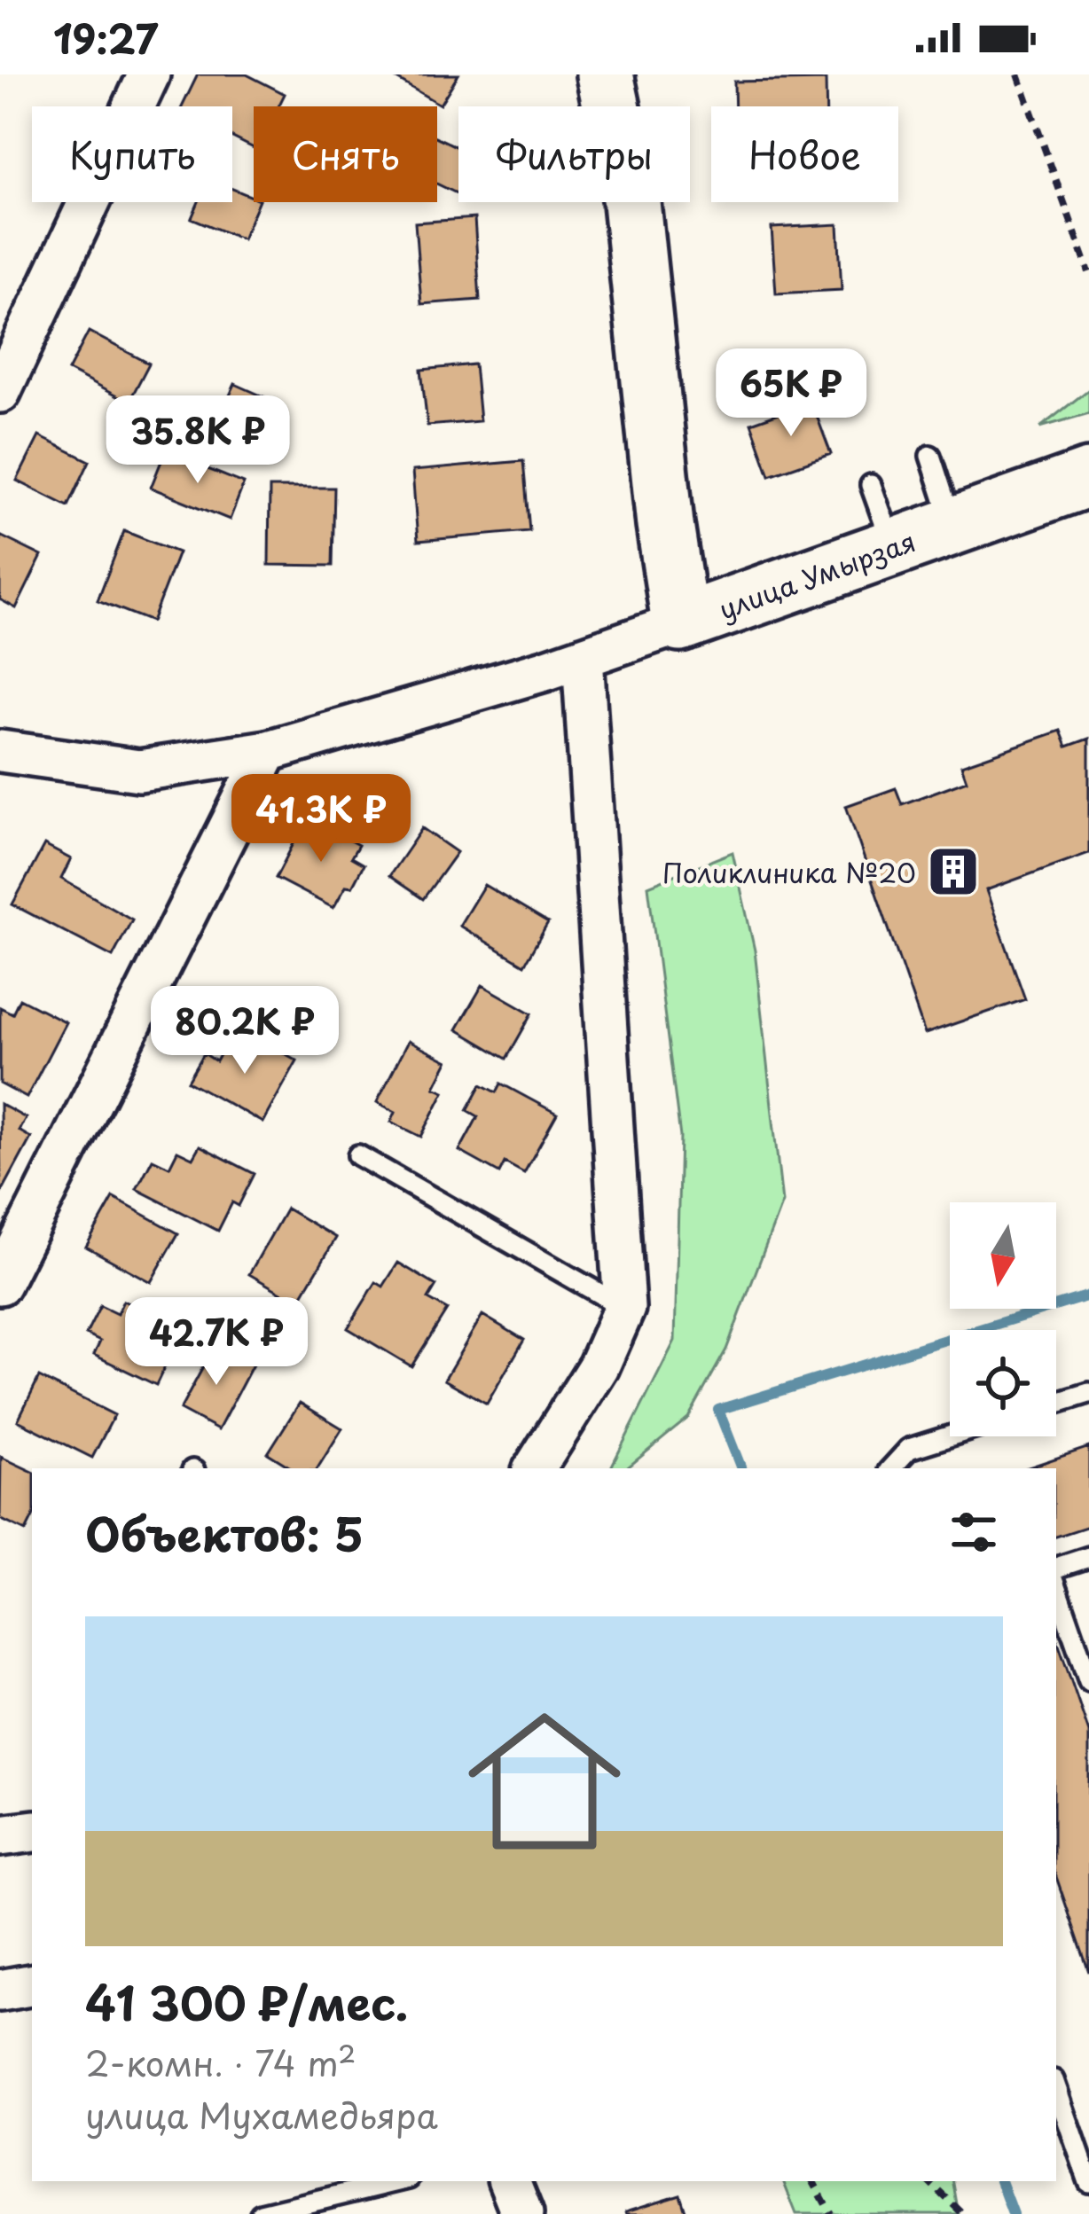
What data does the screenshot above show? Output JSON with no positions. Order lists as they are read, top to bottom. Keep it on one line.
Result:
{"streets":{"street":["улица Умырзая"]},"places":{"building":["Поликлиника №20"]},"north":"bottom","page":{"status":"19:27","chip":["Купить","Снять","Фильтры","Новое"],"price":["65K ₽","35.8K ₽","41.3K ₽","80.2K ₽","42.7K ₽"],"heading":"Объектов: 5","list":[{"name":"41 300 ₽/мес.","note":"2-комн. · 74 m² · улица Мухамедьяра"}]}}
